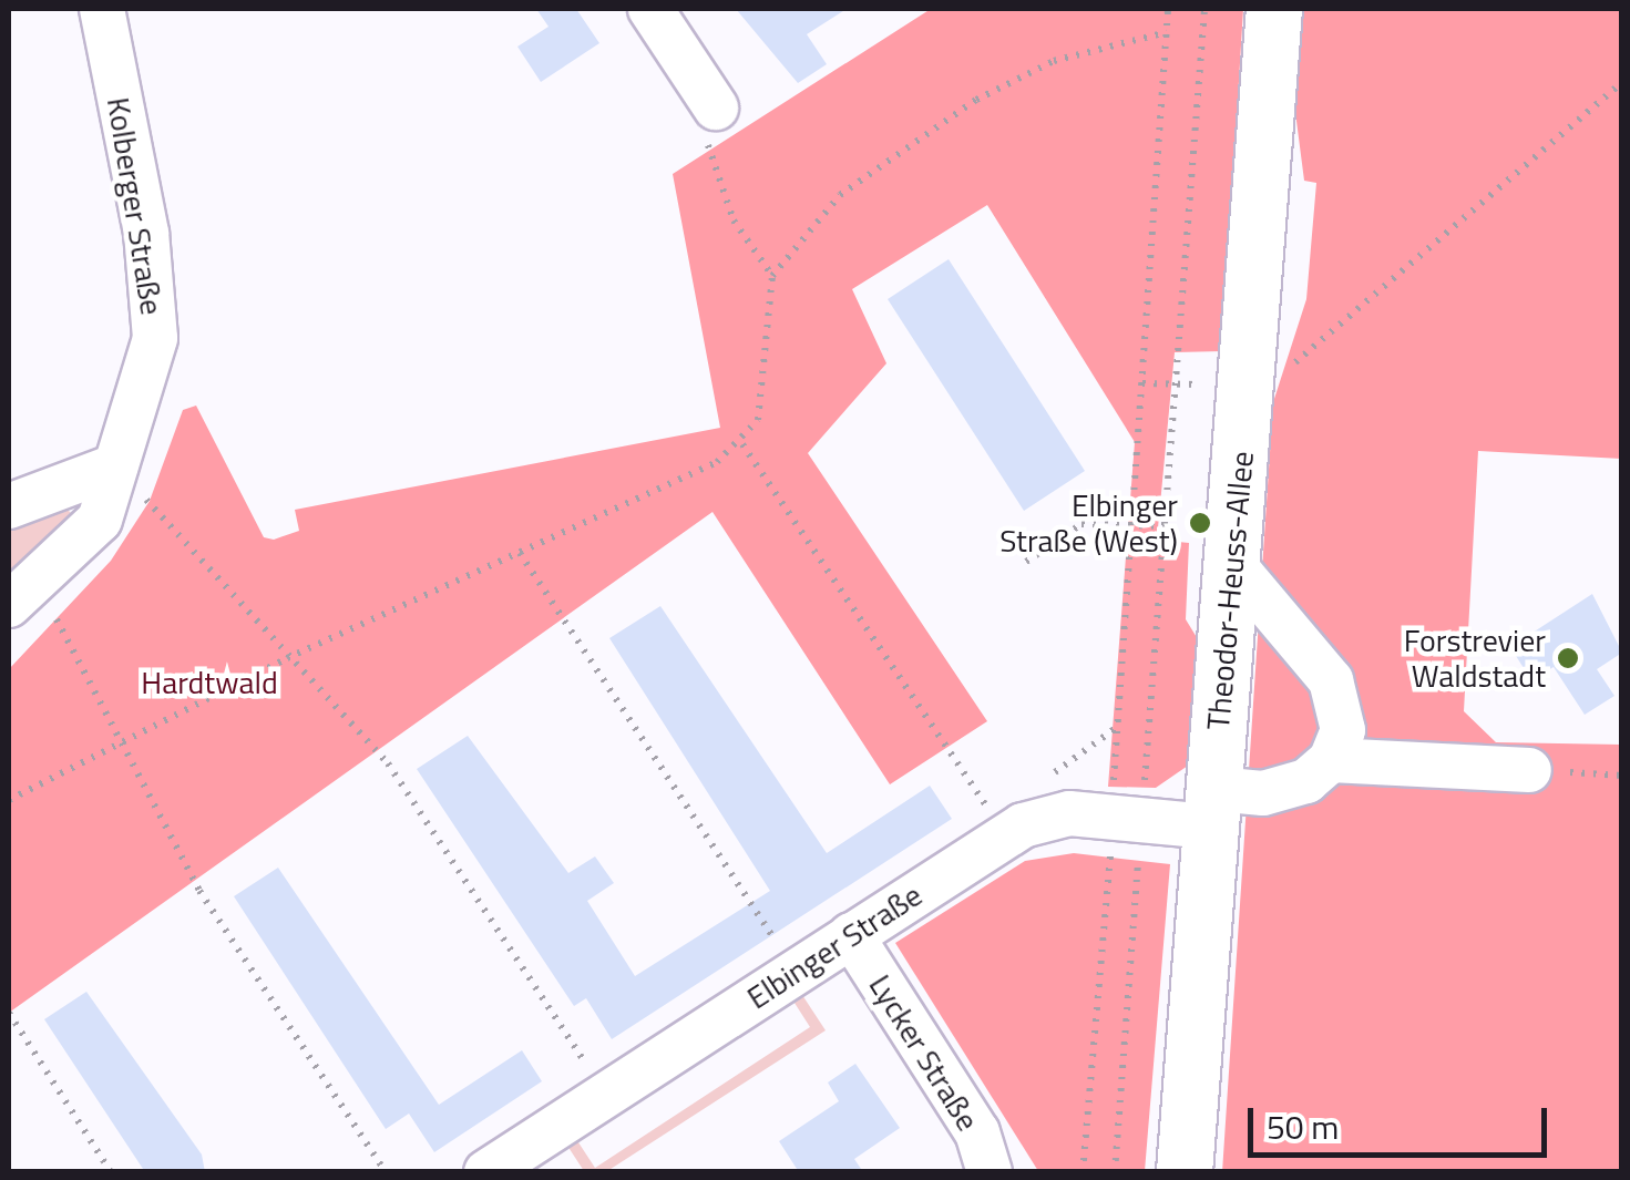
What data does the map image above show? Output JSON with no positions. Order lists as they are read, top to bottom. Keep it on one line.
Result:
{"streets":{"main road":["Theodor-Heuss-Allee"],"street":["Kolberger Straße","Elbinger Straße","Lycker Straße"]},"crossings":[["Theodor-Heuss-Allee","Elbinger Straße"],["Elbinger Straße","Lycker Straße"]],"parks":["Hardtwald"],"places":["Elbinger Straße (West)","Forstrevier Waldstadt"],"scale_bar":"50 m"}
